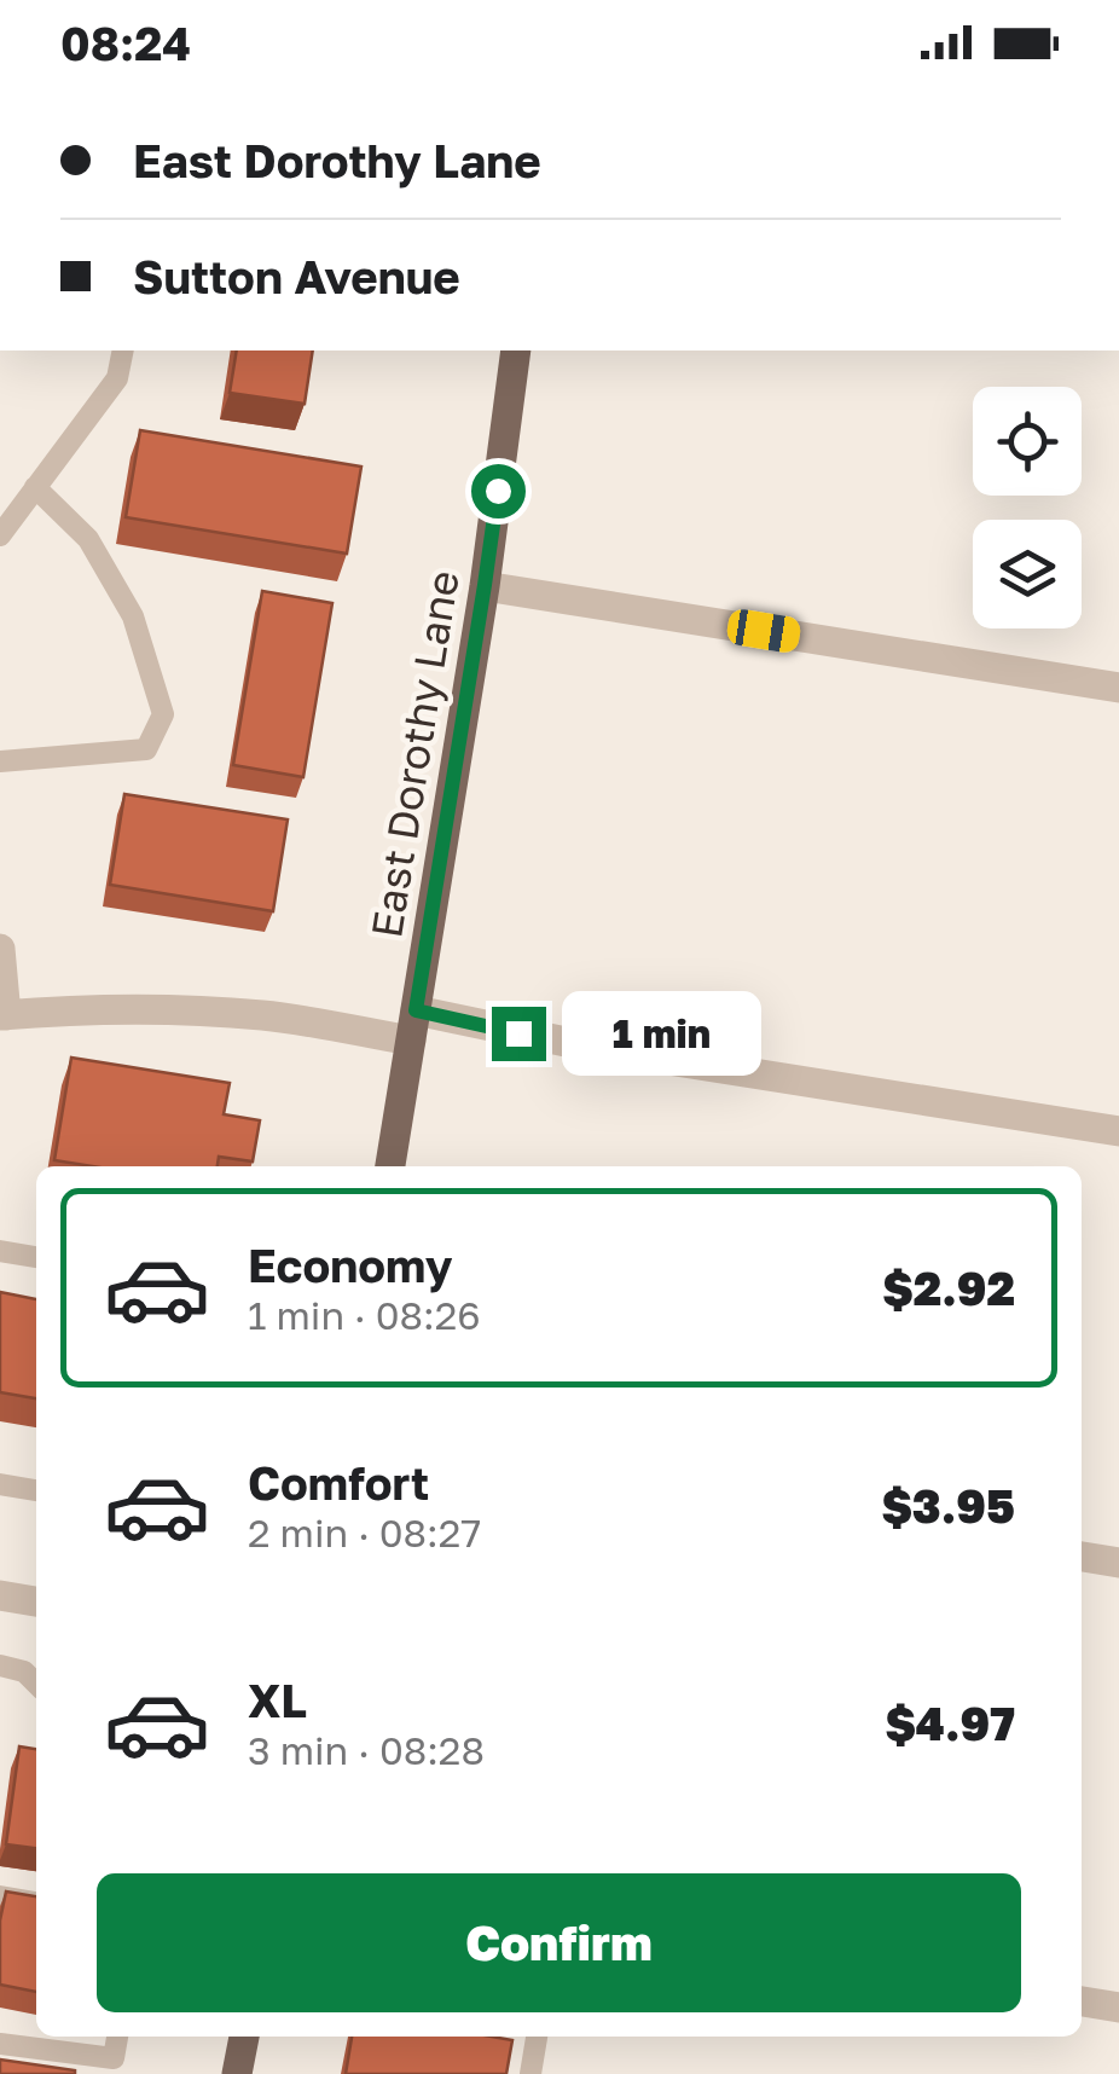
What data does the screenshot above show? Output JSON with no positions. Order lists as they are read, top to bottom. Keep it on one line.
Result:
{"streets":{"main road":["East Dorothy Lane"]},"page":{"status":"08:24","banner":["East Dorothy Lane","Sutton Avenue"],"bubble":"1 min","list":[{"name":"Economy","note":"1 min · 08:26","value":"$2.92"},{"name":"Comfort","note":"2 min · 08:27","value":"$3.95"},{"name":"XL","note":"3 min · 08:28","value":"$4.97"}],"buttons":"Confirm"}}
